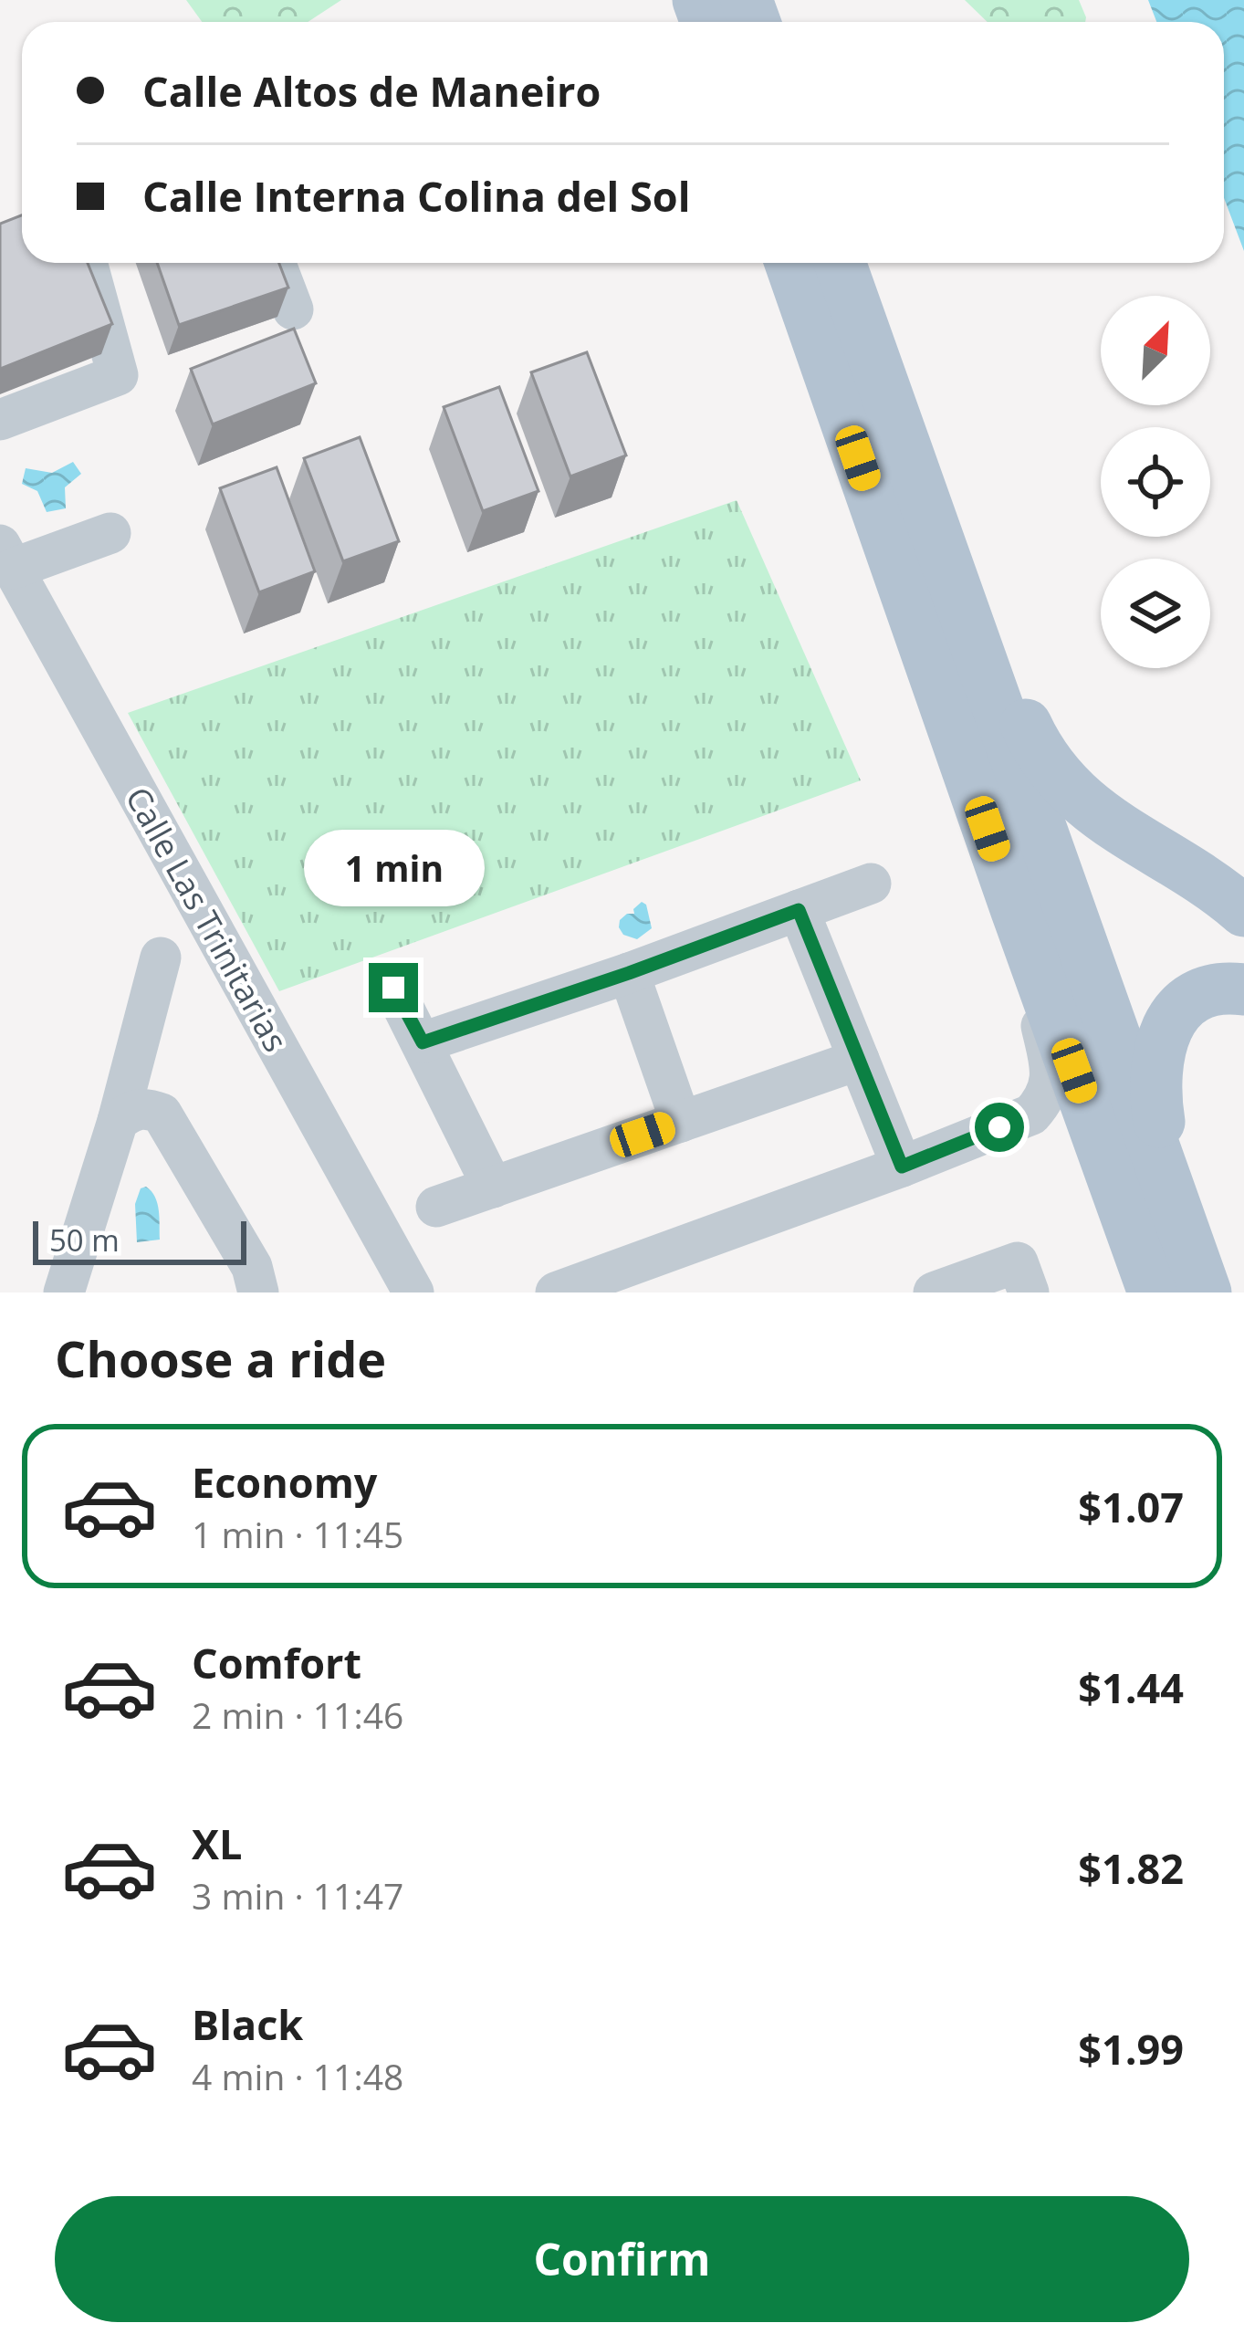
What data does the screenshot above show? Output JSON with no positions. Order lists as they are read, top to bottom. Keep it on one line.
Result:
{"streets":{"street":["Calle Las Trinitarias"]},"scale_bar":"50 m","north":"top right","page":{"banner":["Calle Altos de Maneiro","Calle Interna Colina del Sol"],"bubble":"1 min","scale":"50 m","heading":"Choose a ride","list":[{"name":"Economy","note":"1 min · 11:45","value":"$1.07"},{"name":"Comfort","note":"2 min · 11:46","value":"$1.44"},{"name":"XL","note":"3 min · 11:47","value":"$1.82"},{"name":"Black","note":"4 min · 11:48","value":"$1.99"}],"buttons":"Confirm"}}
